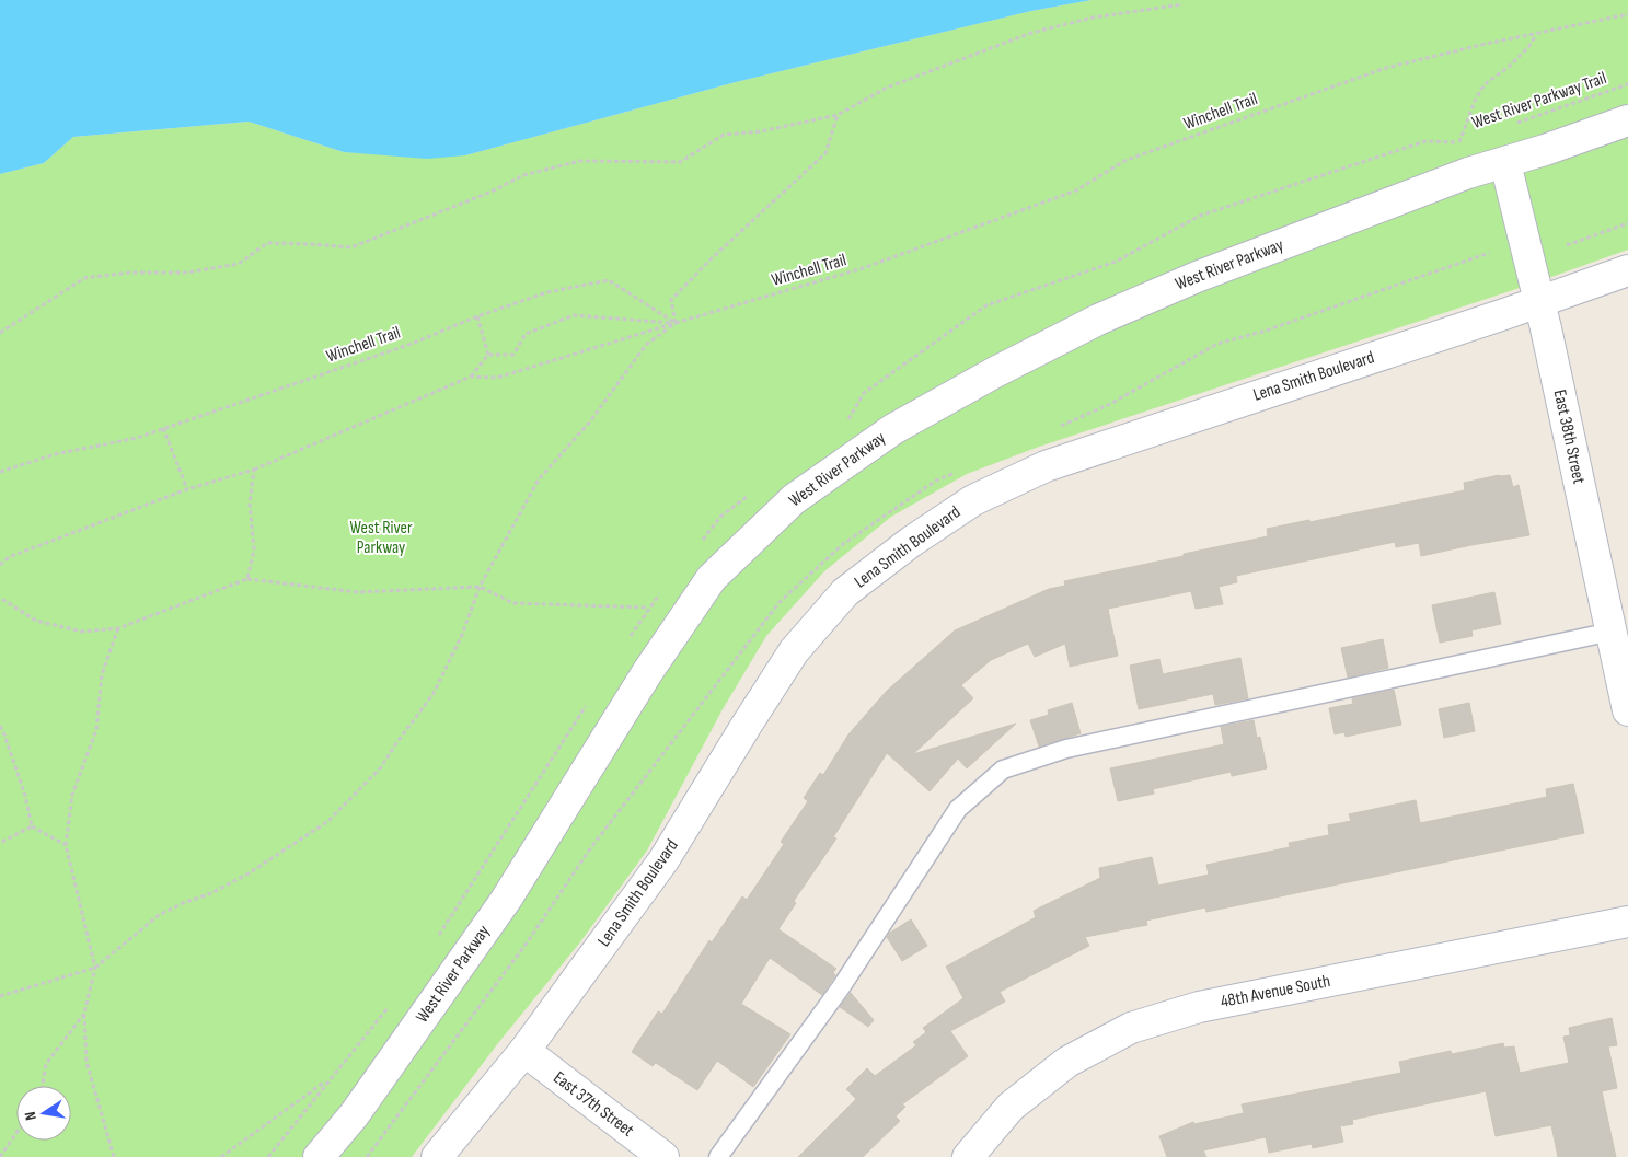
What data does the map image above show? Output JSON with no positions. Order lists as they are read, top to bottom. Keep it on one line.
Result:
{"streets":{"street":["West River Parkway","Lena Smith Boulevard","East 38th Street","48th Avenue South","East 37th Street"],"path":["West River Parkway Trail","Winchell Trail"]},"crossings":[["West River Parkway","East 38th Street"],["Lena Smith Boulevard","East 38th Street"],["Lena Smith Boulevard","East 37th Street"]],"parks":["West River Parkway"],"north":"left"}
